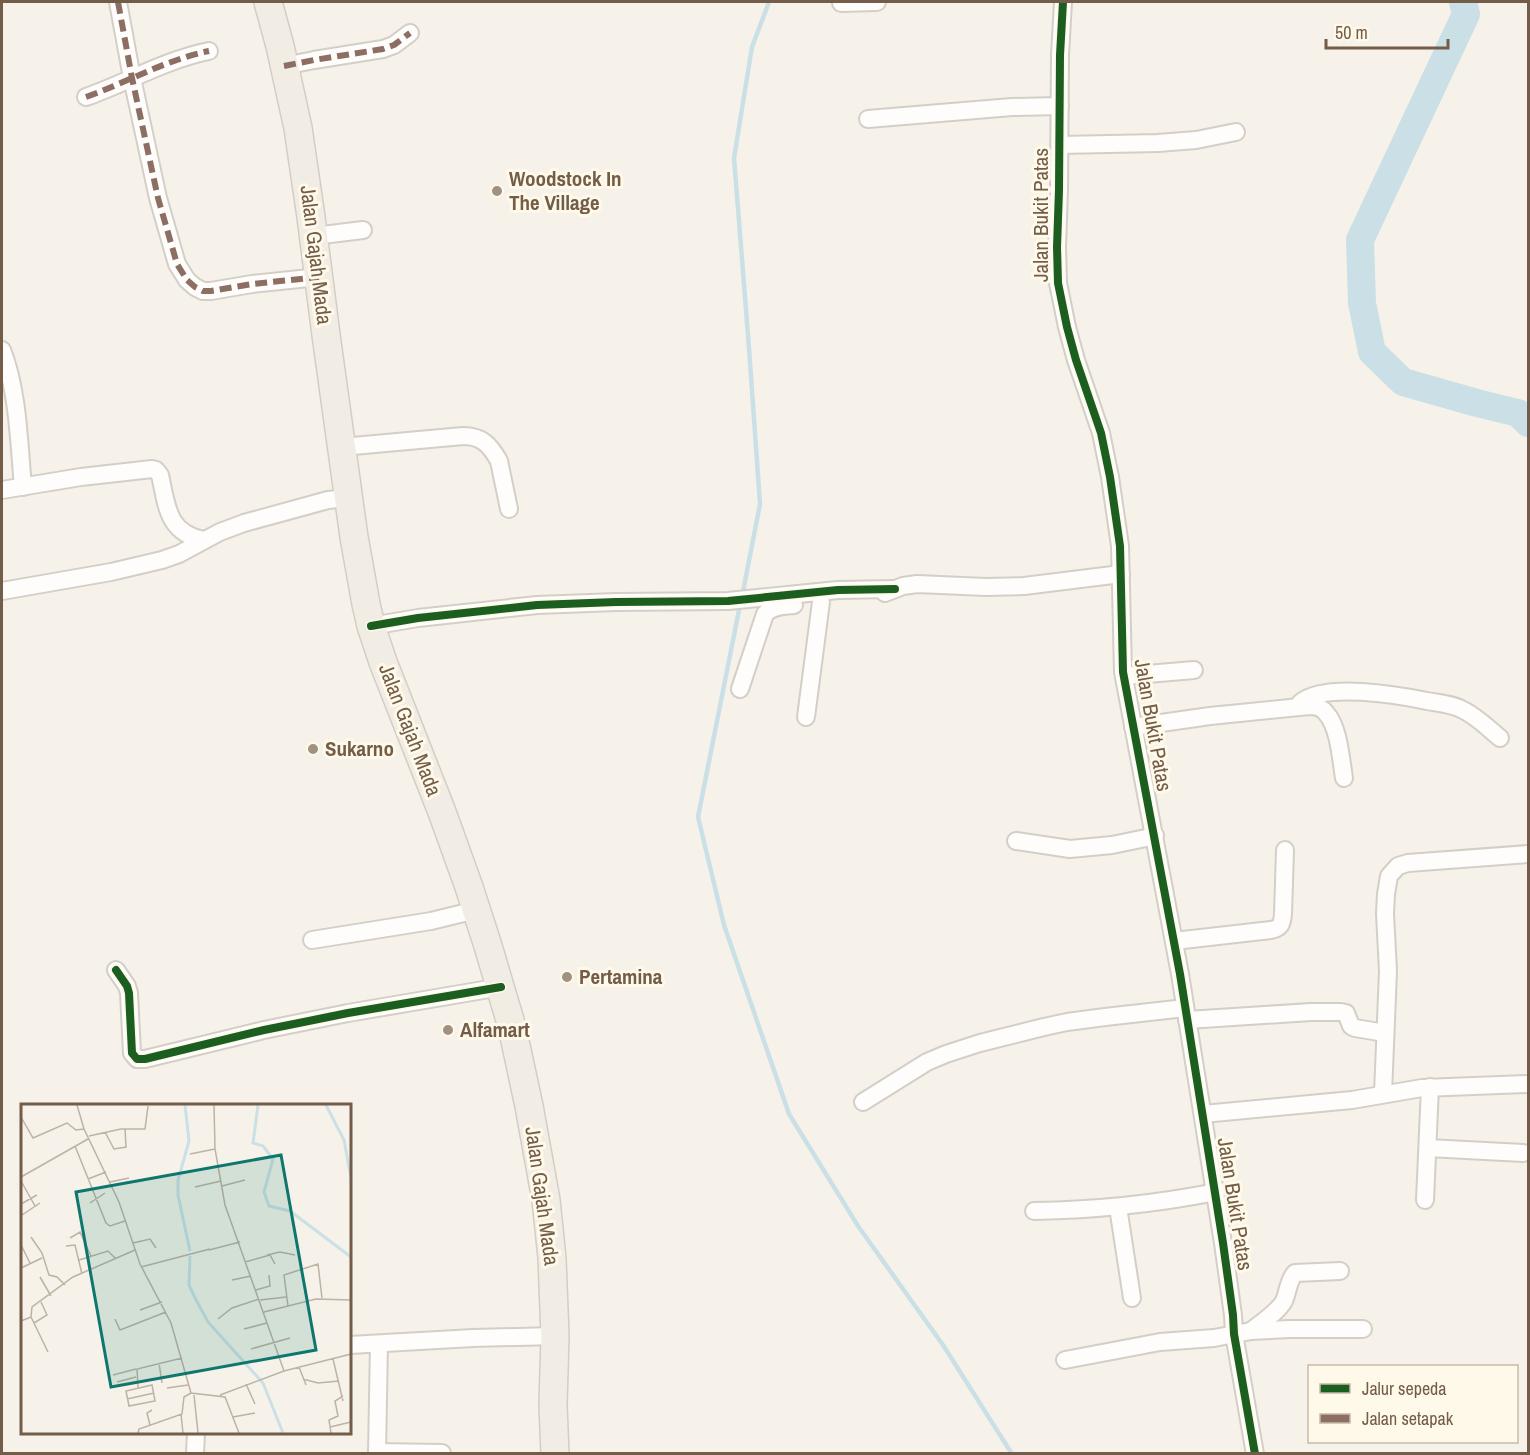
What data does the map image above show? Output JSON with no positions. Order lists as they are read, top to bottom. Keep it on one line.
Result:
{"streets":{"highway":["Jalan Gajah Mada"],"street":["Jalan Bukit Patas"]},"places":["Woodstock In The Village","Sukarno","Pertamina","Alfamart"],"legend":["Jalur sepeda","Jalan setapak"],"scale_bar":"50 m"}
